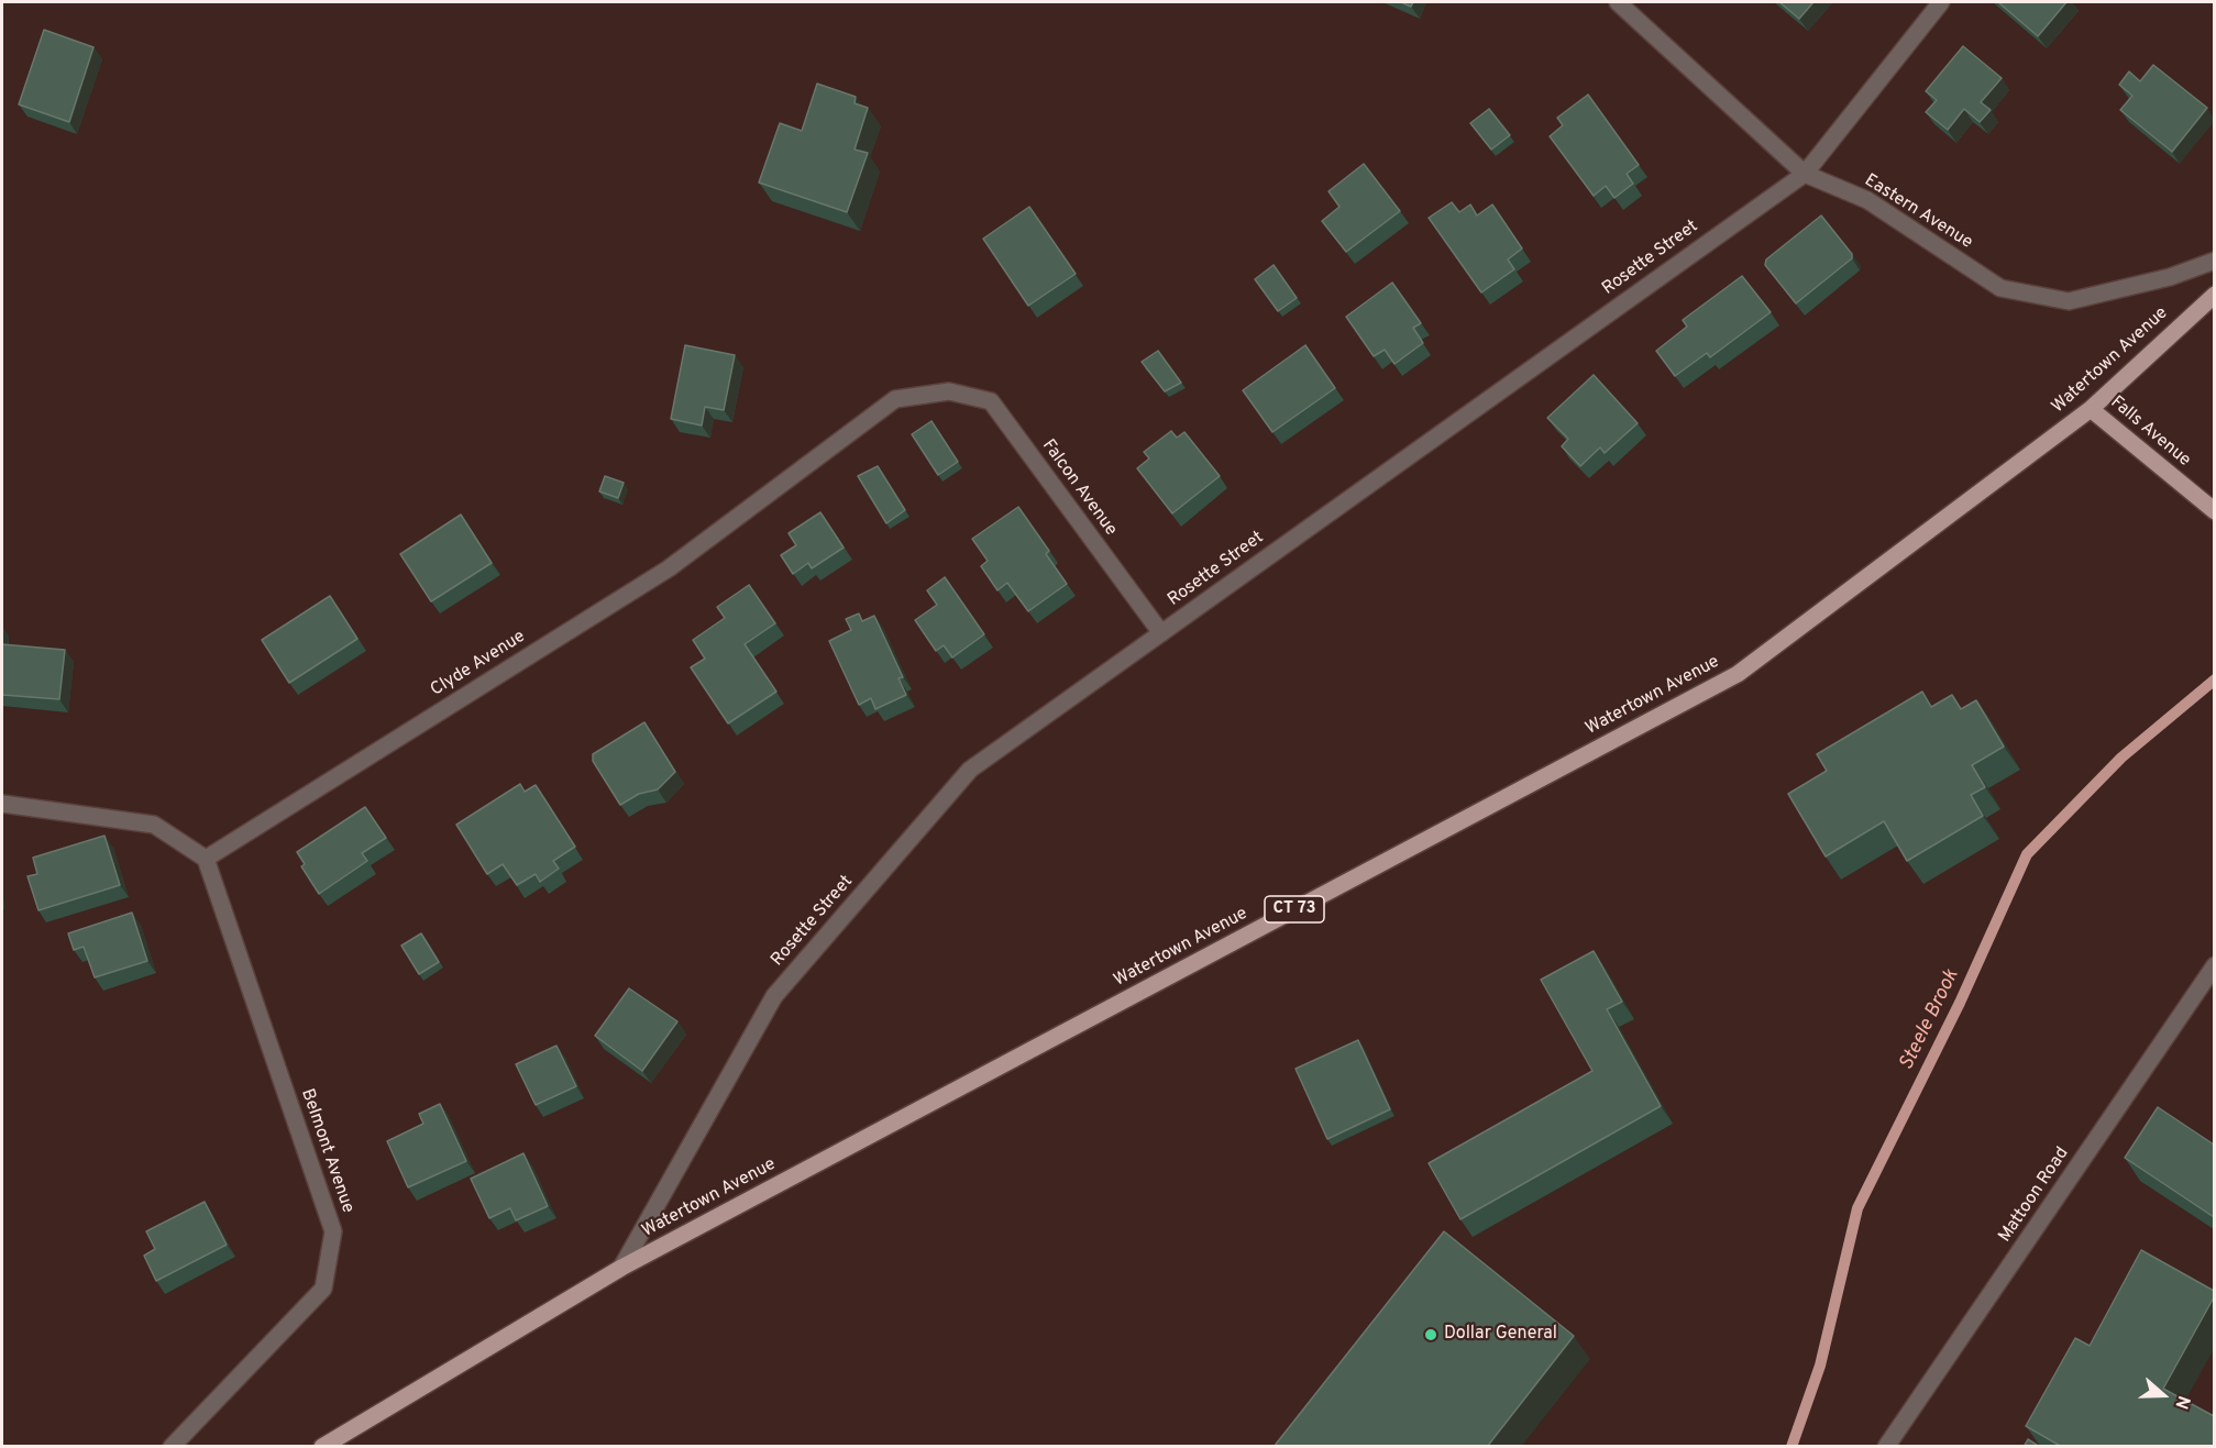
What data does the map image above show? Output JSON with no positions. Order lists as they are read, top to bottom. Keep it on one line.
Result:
{"streets":{"main road":["Watertown Avenue","Falls Avenue","CT 73"],"street":["Eastern Avenue","Rosette Street","Falcon Avenue","Clyde Avenue","Belmont Avenue","Mattoon Road"]},"crossings":[["Eastern Avenue","Rosette Street"],["Rosette Street","Watertown Avenue"],["Rosette Street","Falcon Avenue"],["Watertown Avenue","Falls Avenue"],["Falcon Avenue","Clyde Avenue"],["Clyde Avenue","Belmont Avenue"]],"water":["Steele Brook"],"places":["Dollar General"],"north":"right"}
